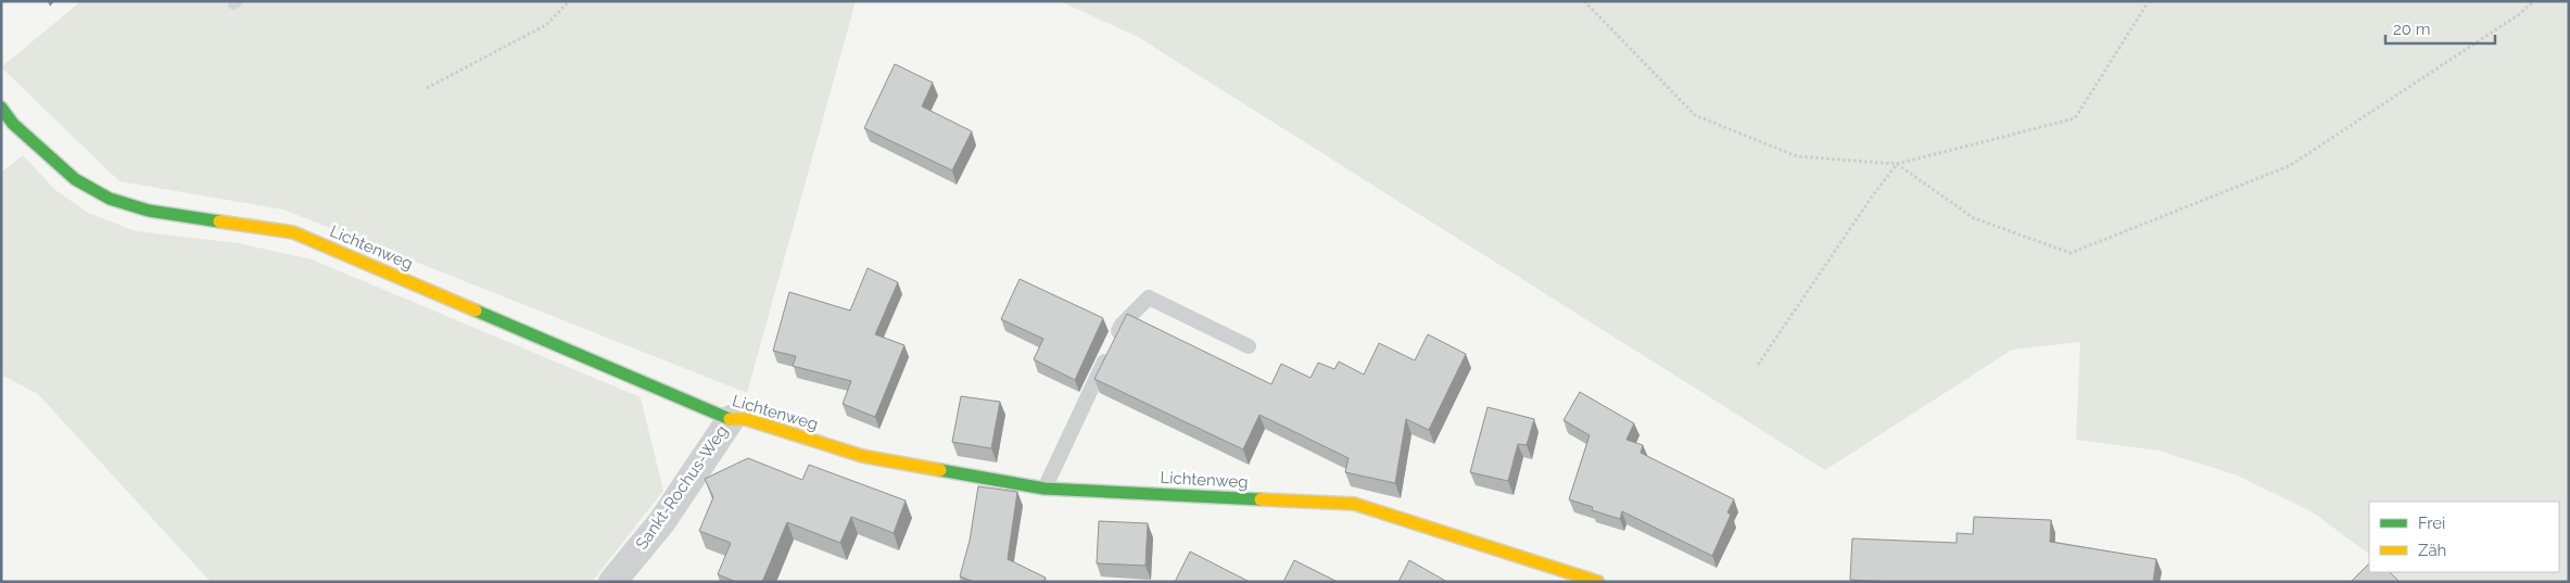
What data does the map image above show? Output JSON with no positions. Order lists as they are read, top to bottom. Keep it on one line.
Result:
{"streets":{"street":["Lichtenweg","Sankt-Rochus-Weg"]},"crossings":[["Lichtenweg","Sankt-Rochus-Weg"]],"legend":["Frei","Zäh"],"scale_bar":"20 m"}
